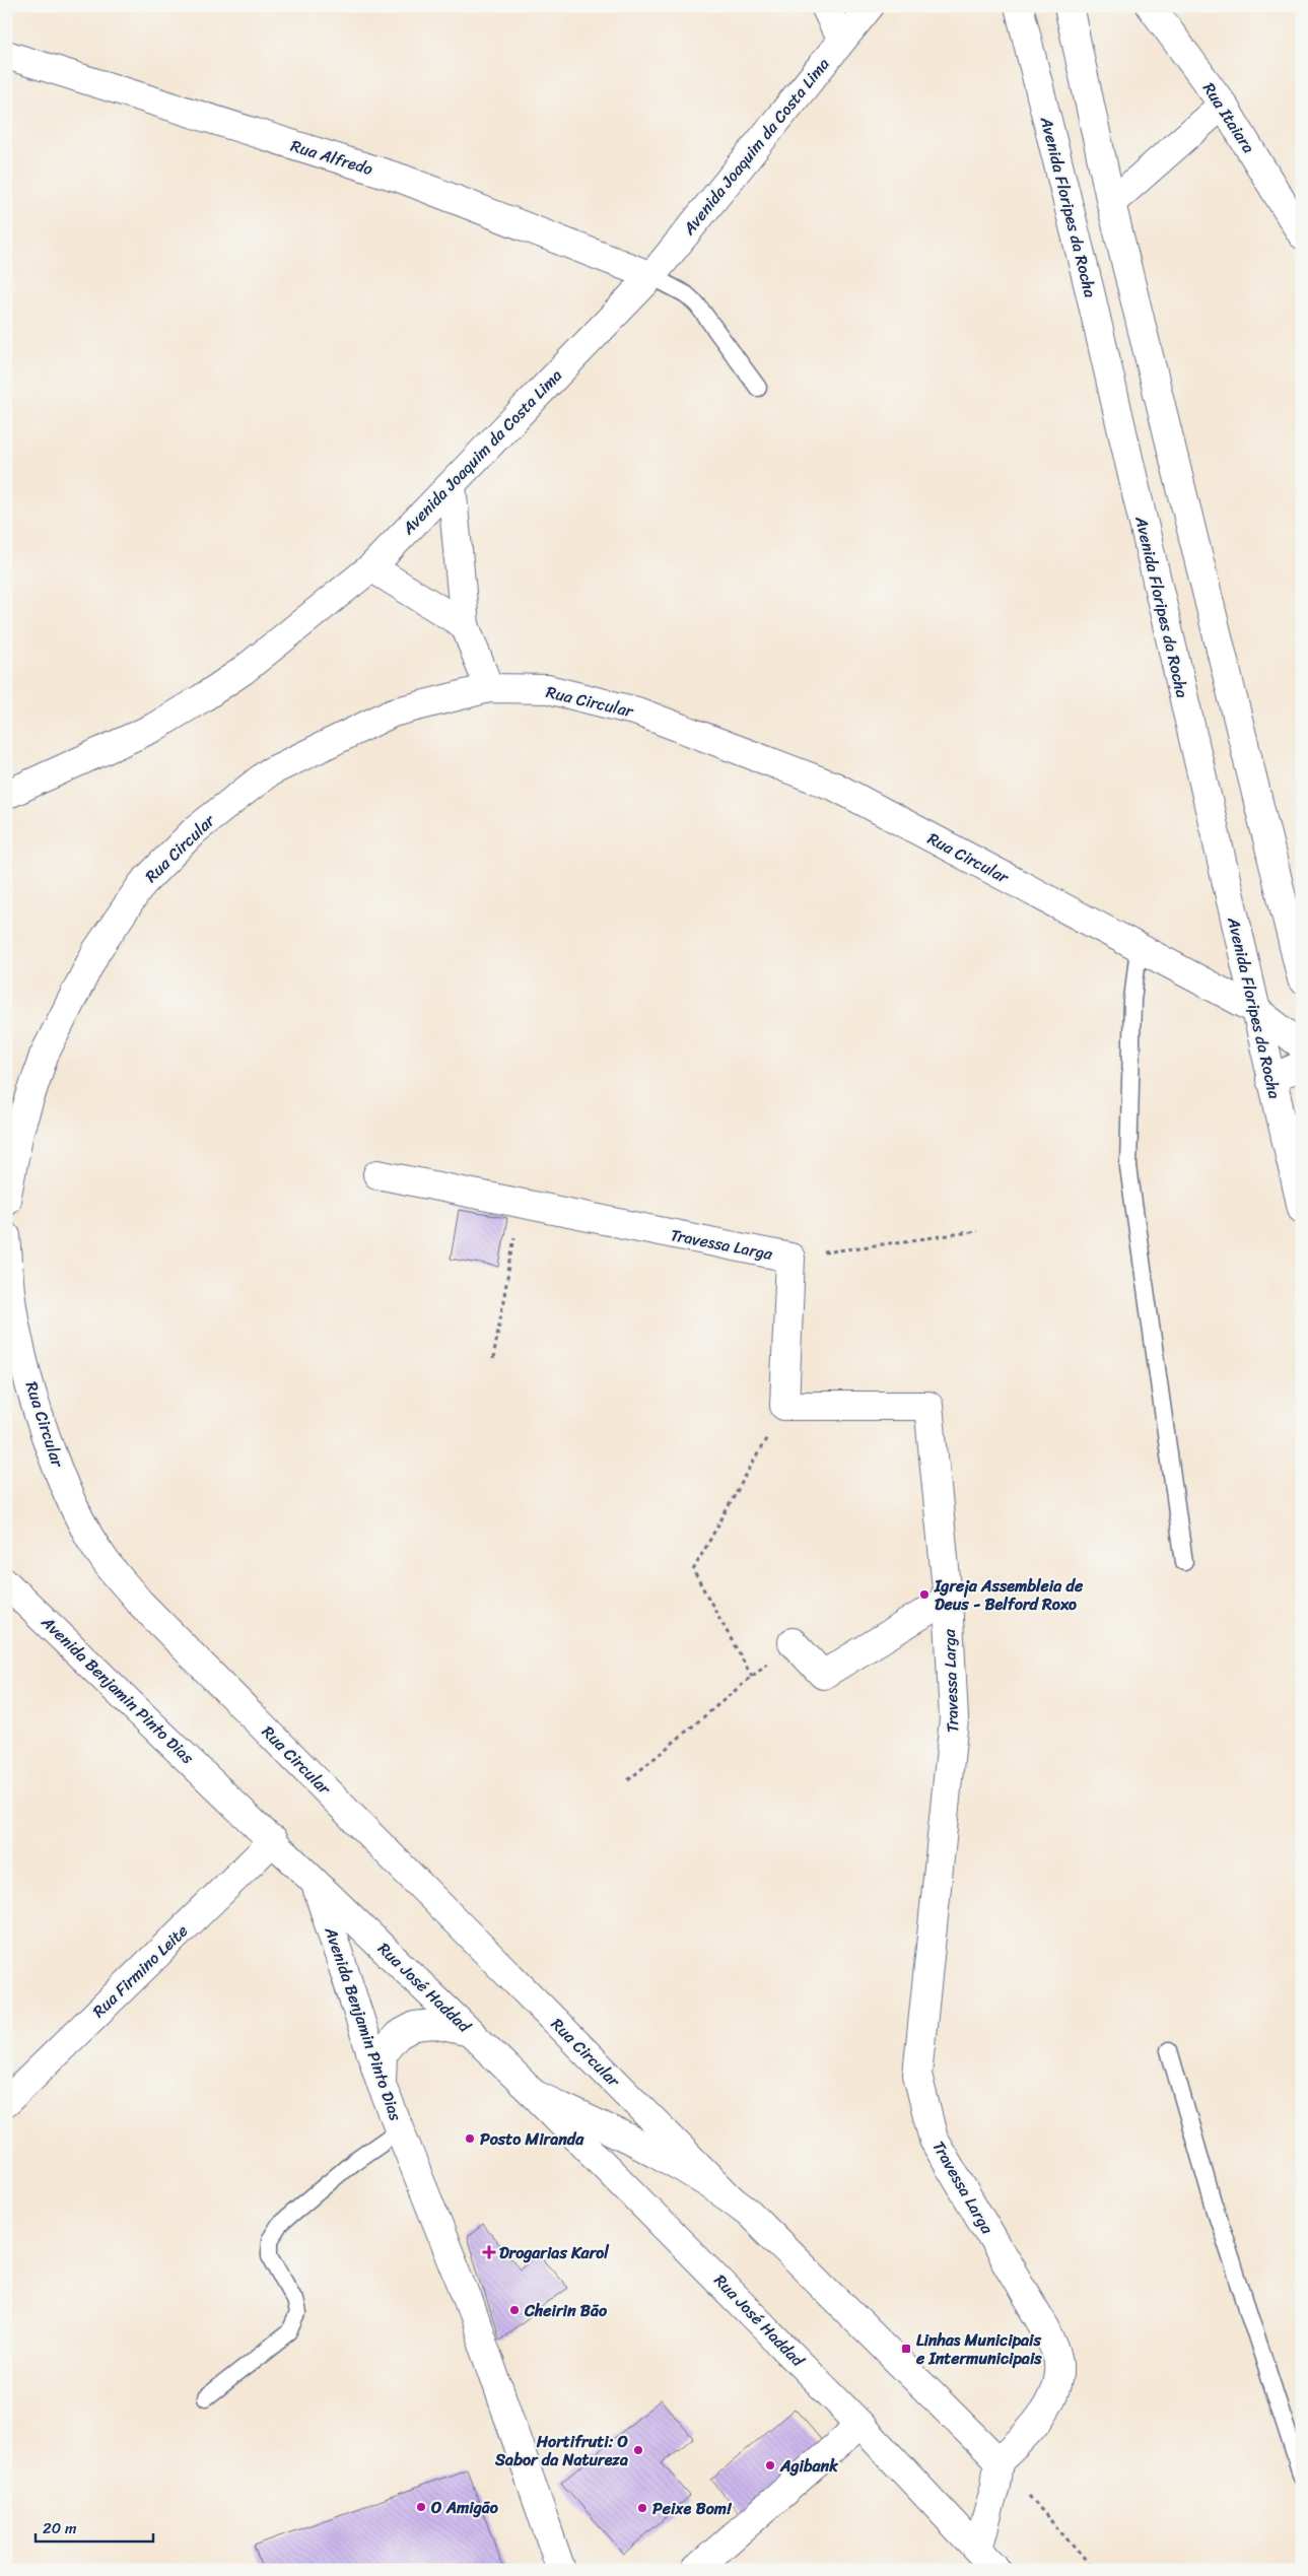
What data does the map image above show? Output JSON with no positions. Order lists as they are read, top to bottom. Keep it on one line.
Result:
{"streets":{"street":["Rua Itaiara","Avenida Joaquim da Costa Lima","Rua Alfredo","Avenida Floripes da Rocha","Rua Circular","Travessa Larga","Avenida Benjamin Pinto Dias","Rua Firmino Leite","Rua José Haddad"]},"crossings":[["Avenida Joaquim da Costa Lima","Rua Alfredo"],["Avenida Floripes da Rocha","Rua Circular"],["Rua Circular","Rua José Haddad"],["Travessa Larga","Rua José Haddad"],["Avenida Benjamin Pinto Dias","Rua Firmino Leite"],["Avenida Benjamin Pinto Dias","Rua José Haddad"]],"places":{"other":["Igreja Assembleia de Deus - Belford Roxo","Posto Miranda","Cheirin Bão","Hortifruti: O Sabor da Natureza","Agibank","O Amigão","Peixe Bom!"],"health":["Drogarias Karol"],"transit":["Linhas Municipais e Intermunicipais"]},"scale_bar":"20 m"}
